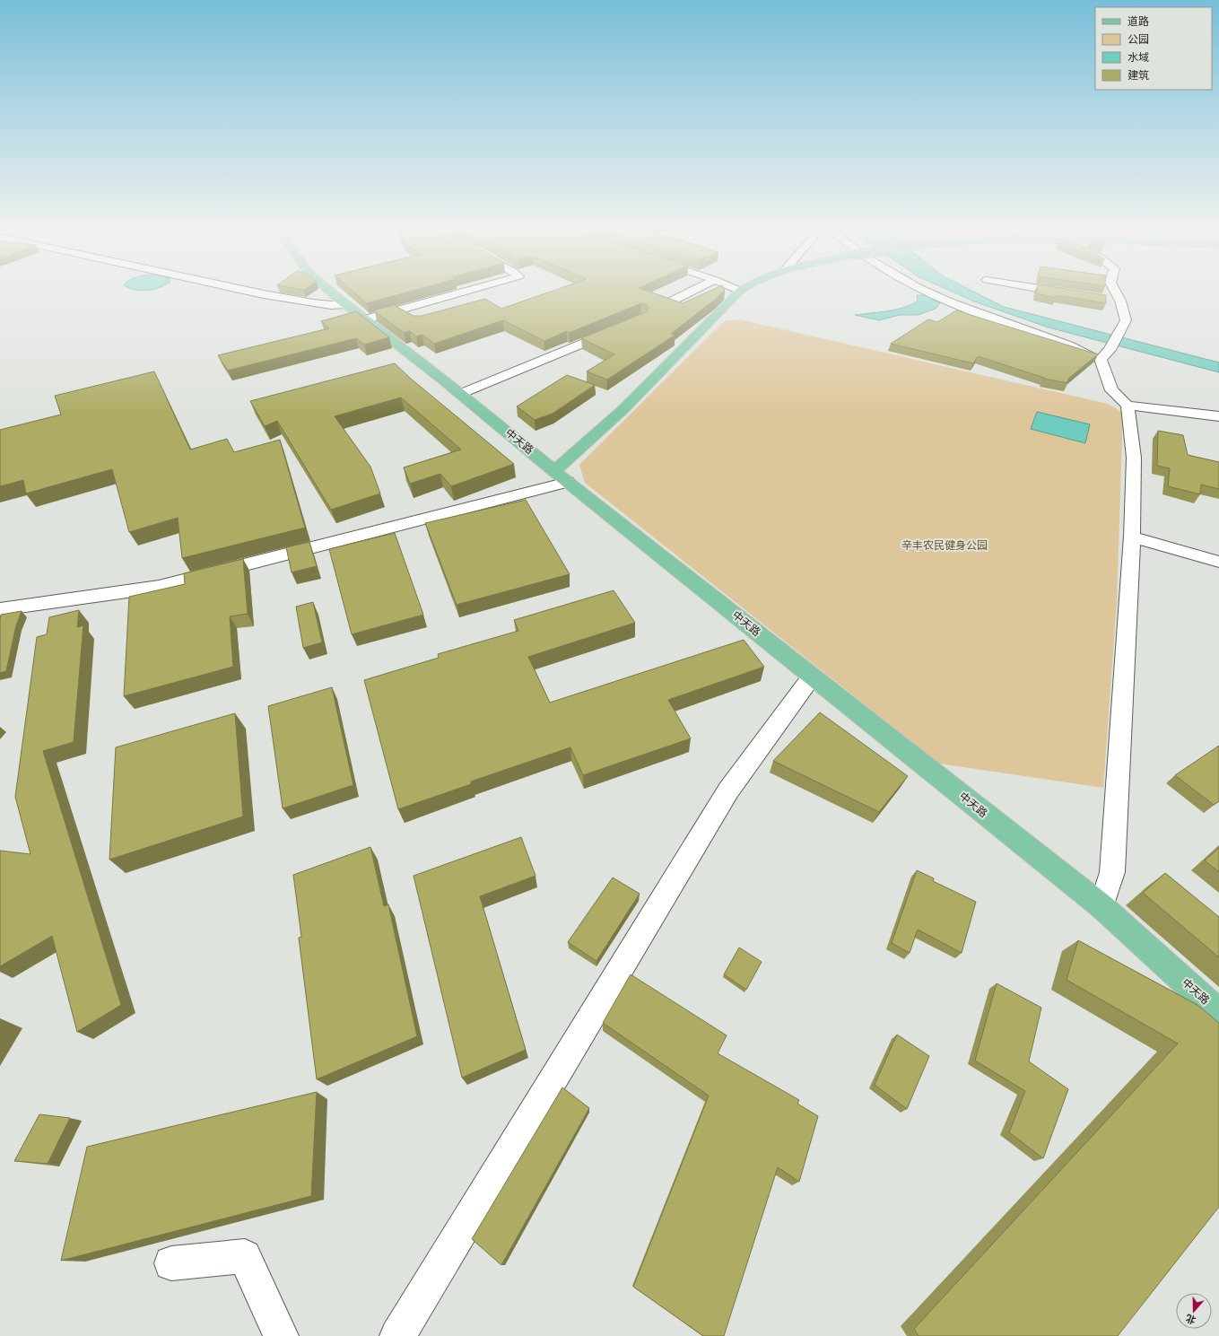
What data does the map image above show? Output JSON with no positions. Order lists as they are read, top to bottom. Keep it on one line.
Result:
{"streets":{"main road":["中天路"]},"parks":["辛丰农民健身公园"],"legend":["道路","公园","水域","建筑"],"north":"bottom"}
